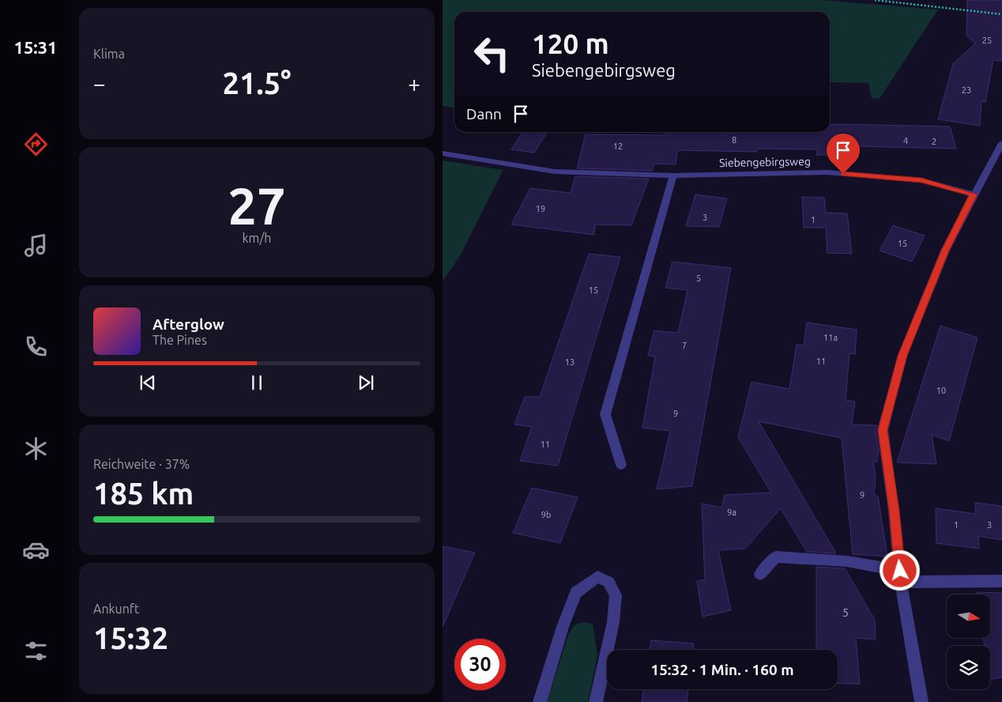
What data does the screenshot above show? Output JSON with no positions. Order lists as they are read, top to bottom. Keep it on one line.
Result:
{"streets":{"street":["Siebengebirgsweg"]},"house_numbers":["25","23","8","4","2","12","19","3","1","15","5","15","11a","7","11","13","10","9","11","9","9a","9b","1","3","5"],"north":"right","page":{"tabs":"15:31","tile":["Klima",["27","km/h"],["Reichweite · 37%","185 km"],["Ankunft","15:32"]],"turn":["120 m","Siebengebirgsweg"],"heat":["−","21.5°","+"],"then":"Dann","song":["Afterglow","The Pines"],"limit":"30","trip":"15:32 · 1 Min. · 160 m"}}
